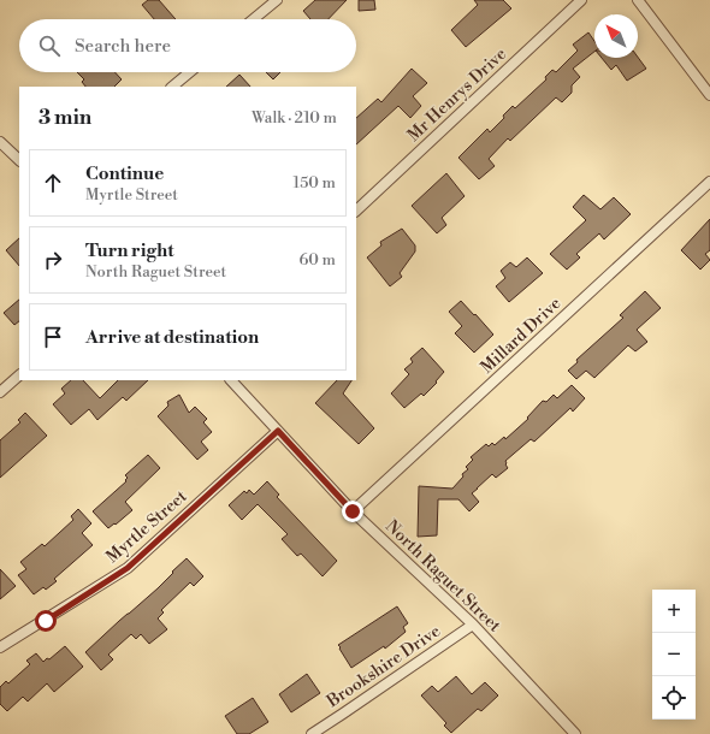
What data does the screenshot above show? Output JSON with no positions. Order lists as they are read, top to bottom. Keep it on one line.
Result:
{"streets":{"street":["Mr Henrys Drive","Millard Drive","Myrtle Street","North Raguet Street","Brookshire Drive"]},"crossings":[["Millard Drive","North Raguet Street"],["Myrtle Street","North Raguet Street"],["North Raguet Street","Brookshire Drive"]],"north":"top left","page":{"search":"Search here","heading":["3 min","Walk · 210 m"],"list":[["Continue","Myrtle Street","150 m"],["Turn right","North Raguet Street","60 m"],"Arrive at destination"],"map_buttons":["+","−"]}}
